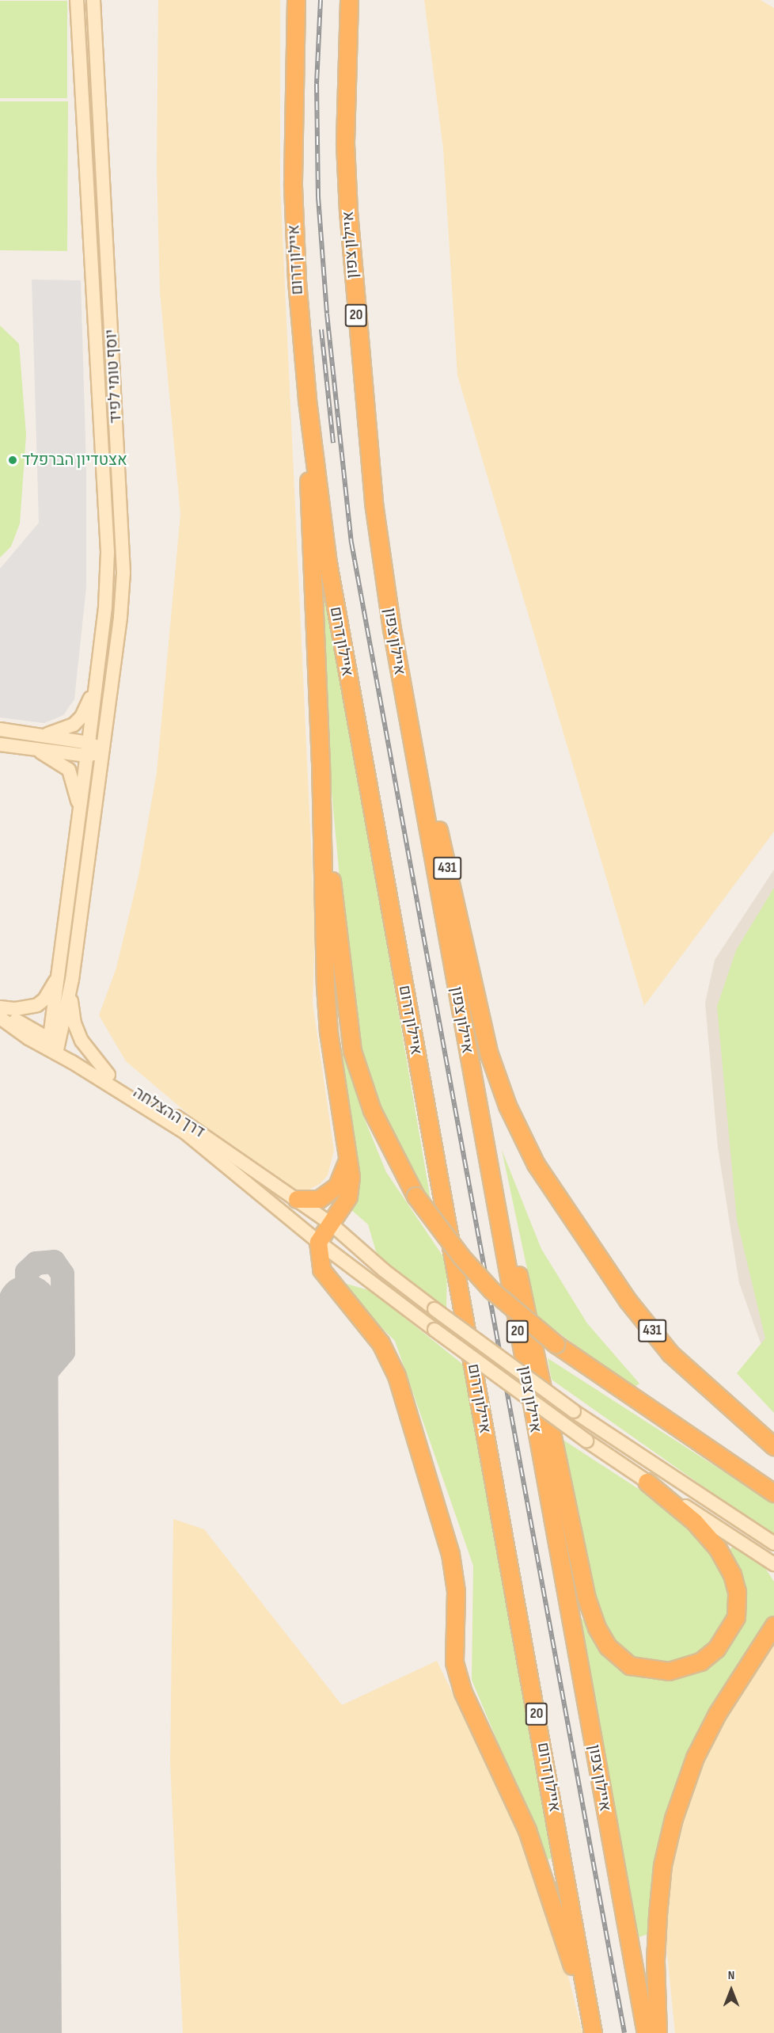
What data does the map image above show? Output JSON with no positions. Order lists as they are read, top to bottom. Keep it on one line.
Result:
{"streets":{"highway":["איילון צפון","איילון דרום","20","431"],"street":["יוסף טומי לפיד","דרך ההצלחה"]},"crossings":[["איילון צפון","431"],["יוסף טומי לפיד","דרך ההצלחה"]],"places":["אצטדיון הברפלד"],"north":"top"}
